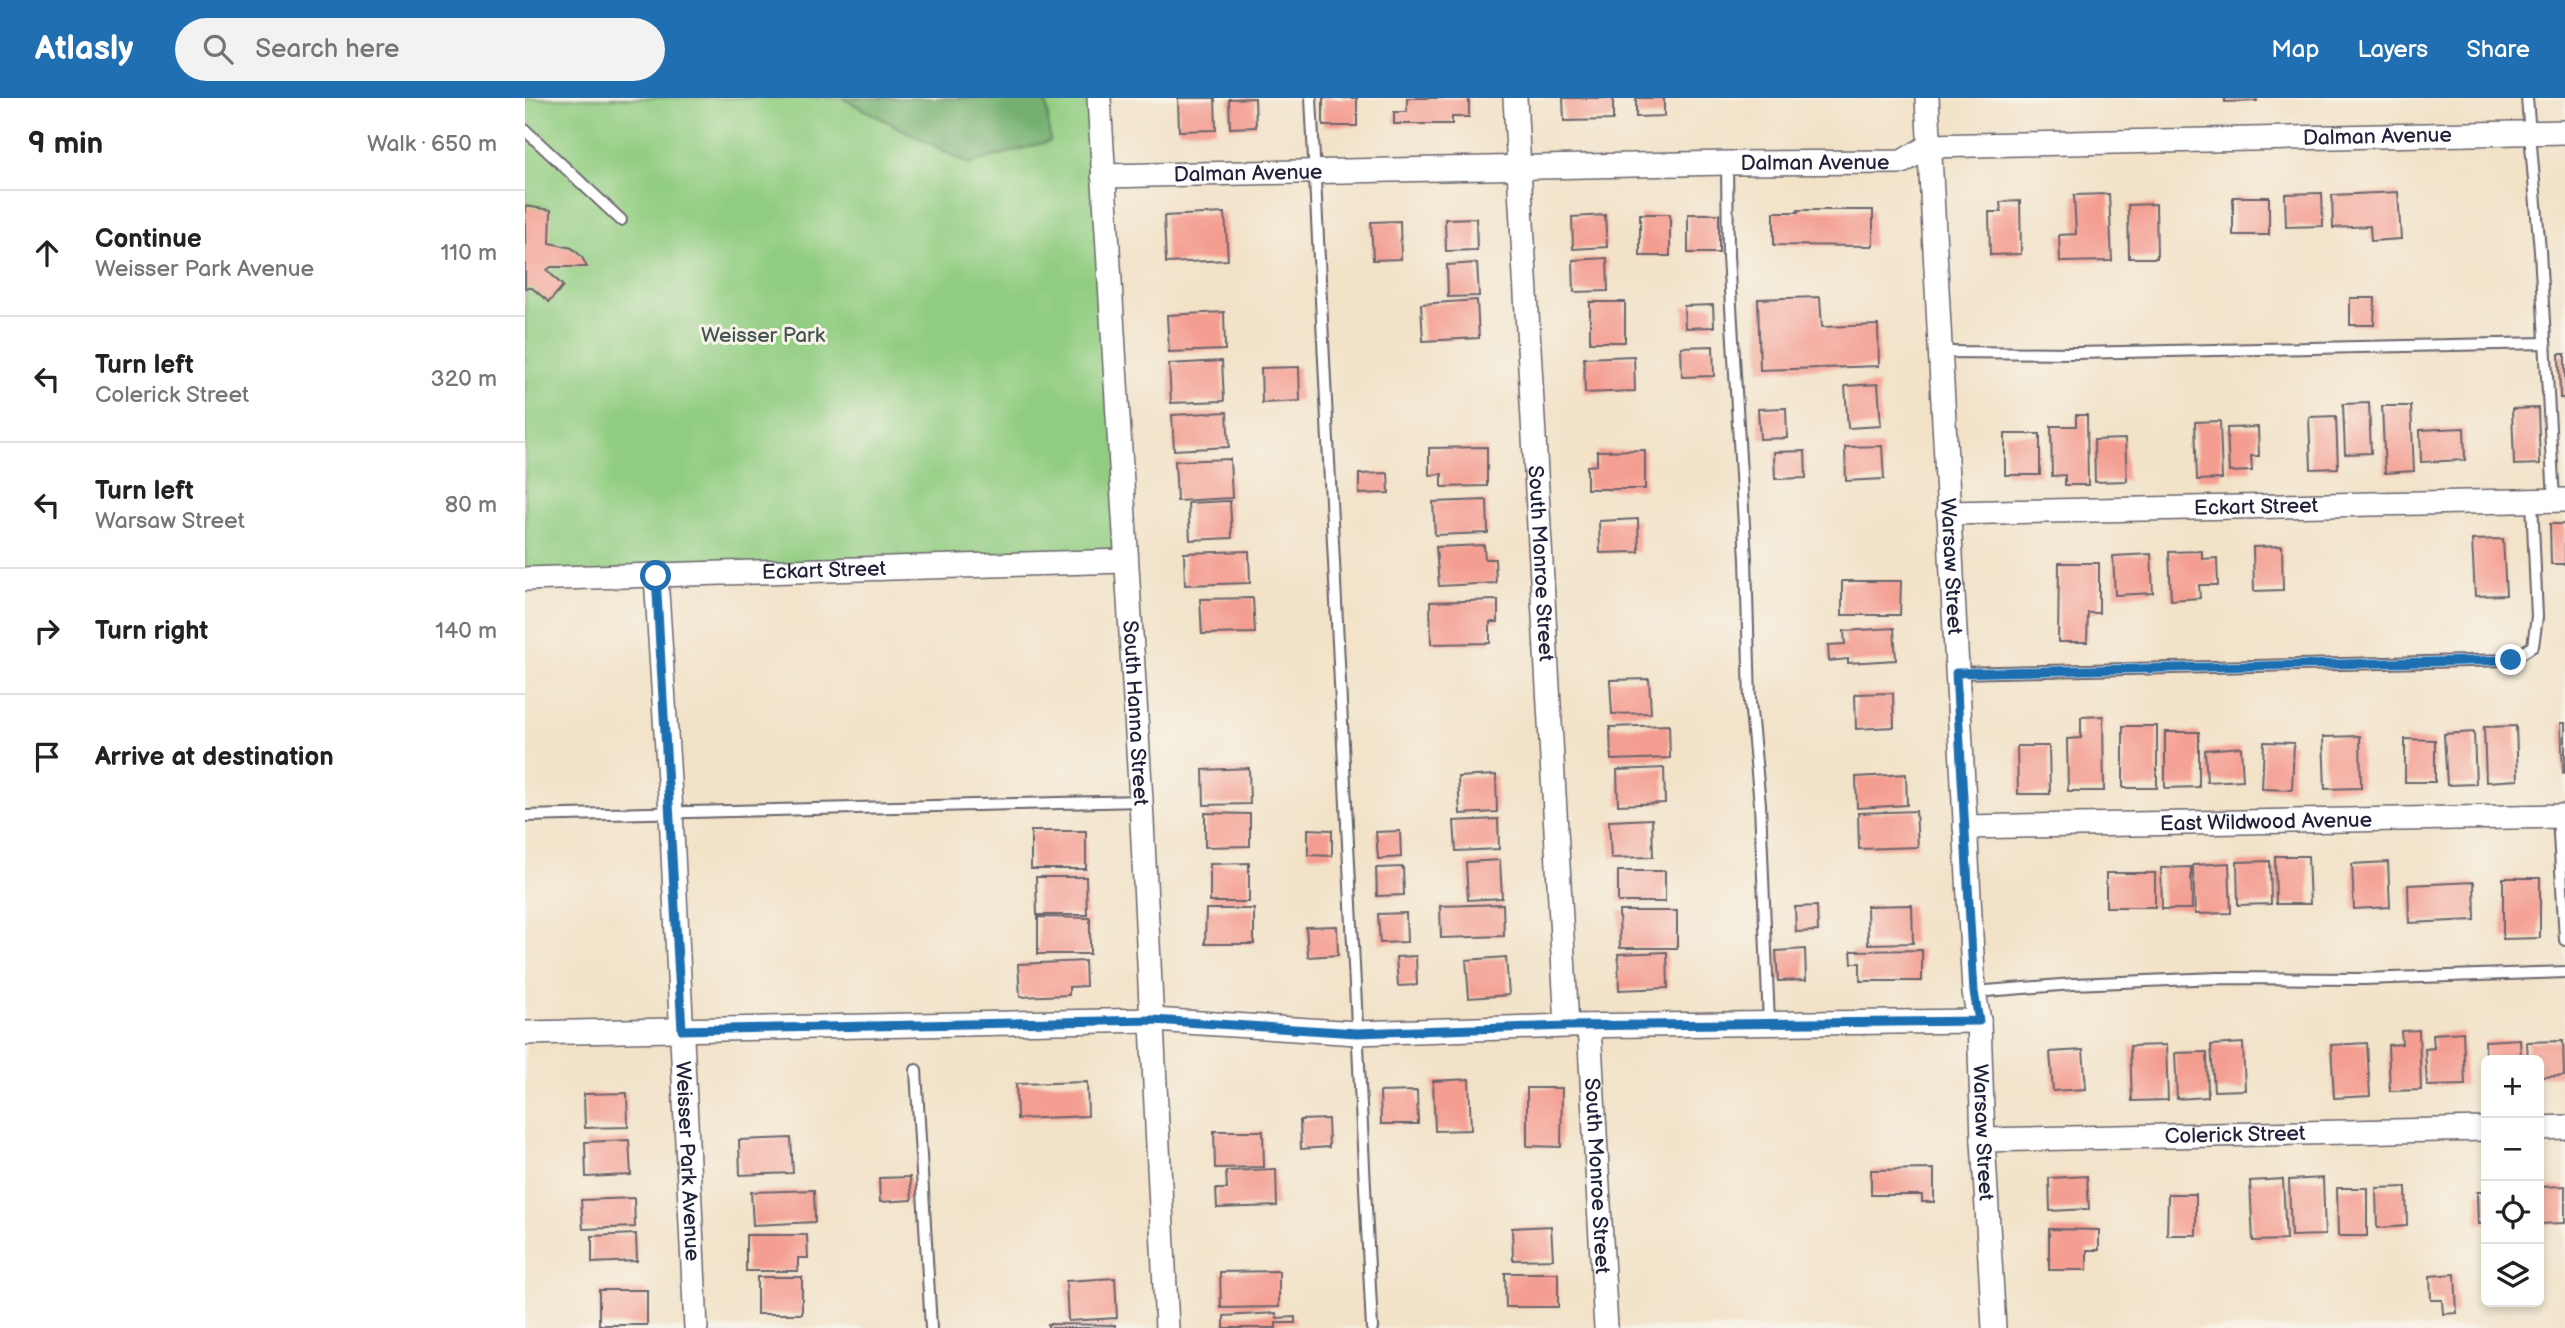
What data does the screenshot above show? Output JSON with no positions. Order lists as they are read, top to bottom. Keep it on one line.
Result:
{"streets":{"street":["Dalman Avenue","Eckart Street","South Monroe Street","Warsaw Street","South Hanna Street","East Wildwood Avenue","Colerick Street","Weisser Park Avenue"]},"crossings":[["Dalman Avenue","South Monroe Street"],["Dalman Avenue","Warsaw Street"],["Dalman Avenue","South Hanna Street"],["Eckart Street","Warsaw Street"],["Eckart Street","South Hanna Street"],["Eckart Street","Weisser Park Avenue"],["Warsaw Street","East Wildwood Avenue"],["Warsaw Street","Colerick Street"]],"parks":["Weisser Park"],"page":{"header":"Atlasly","search":"Search here","nav":["Map","Layers","Share"],"heading":["9 min","Walk · 650 m"],"list":[["Continue","Weisser Park Avenue","110 m"],["Turn left","Colerick Street","320 m"],["Turn left","Warsaw Street","80 m"],["Turn right","140 m"],"Arrive at destination"],"map_buttons":["+","−"]}}
